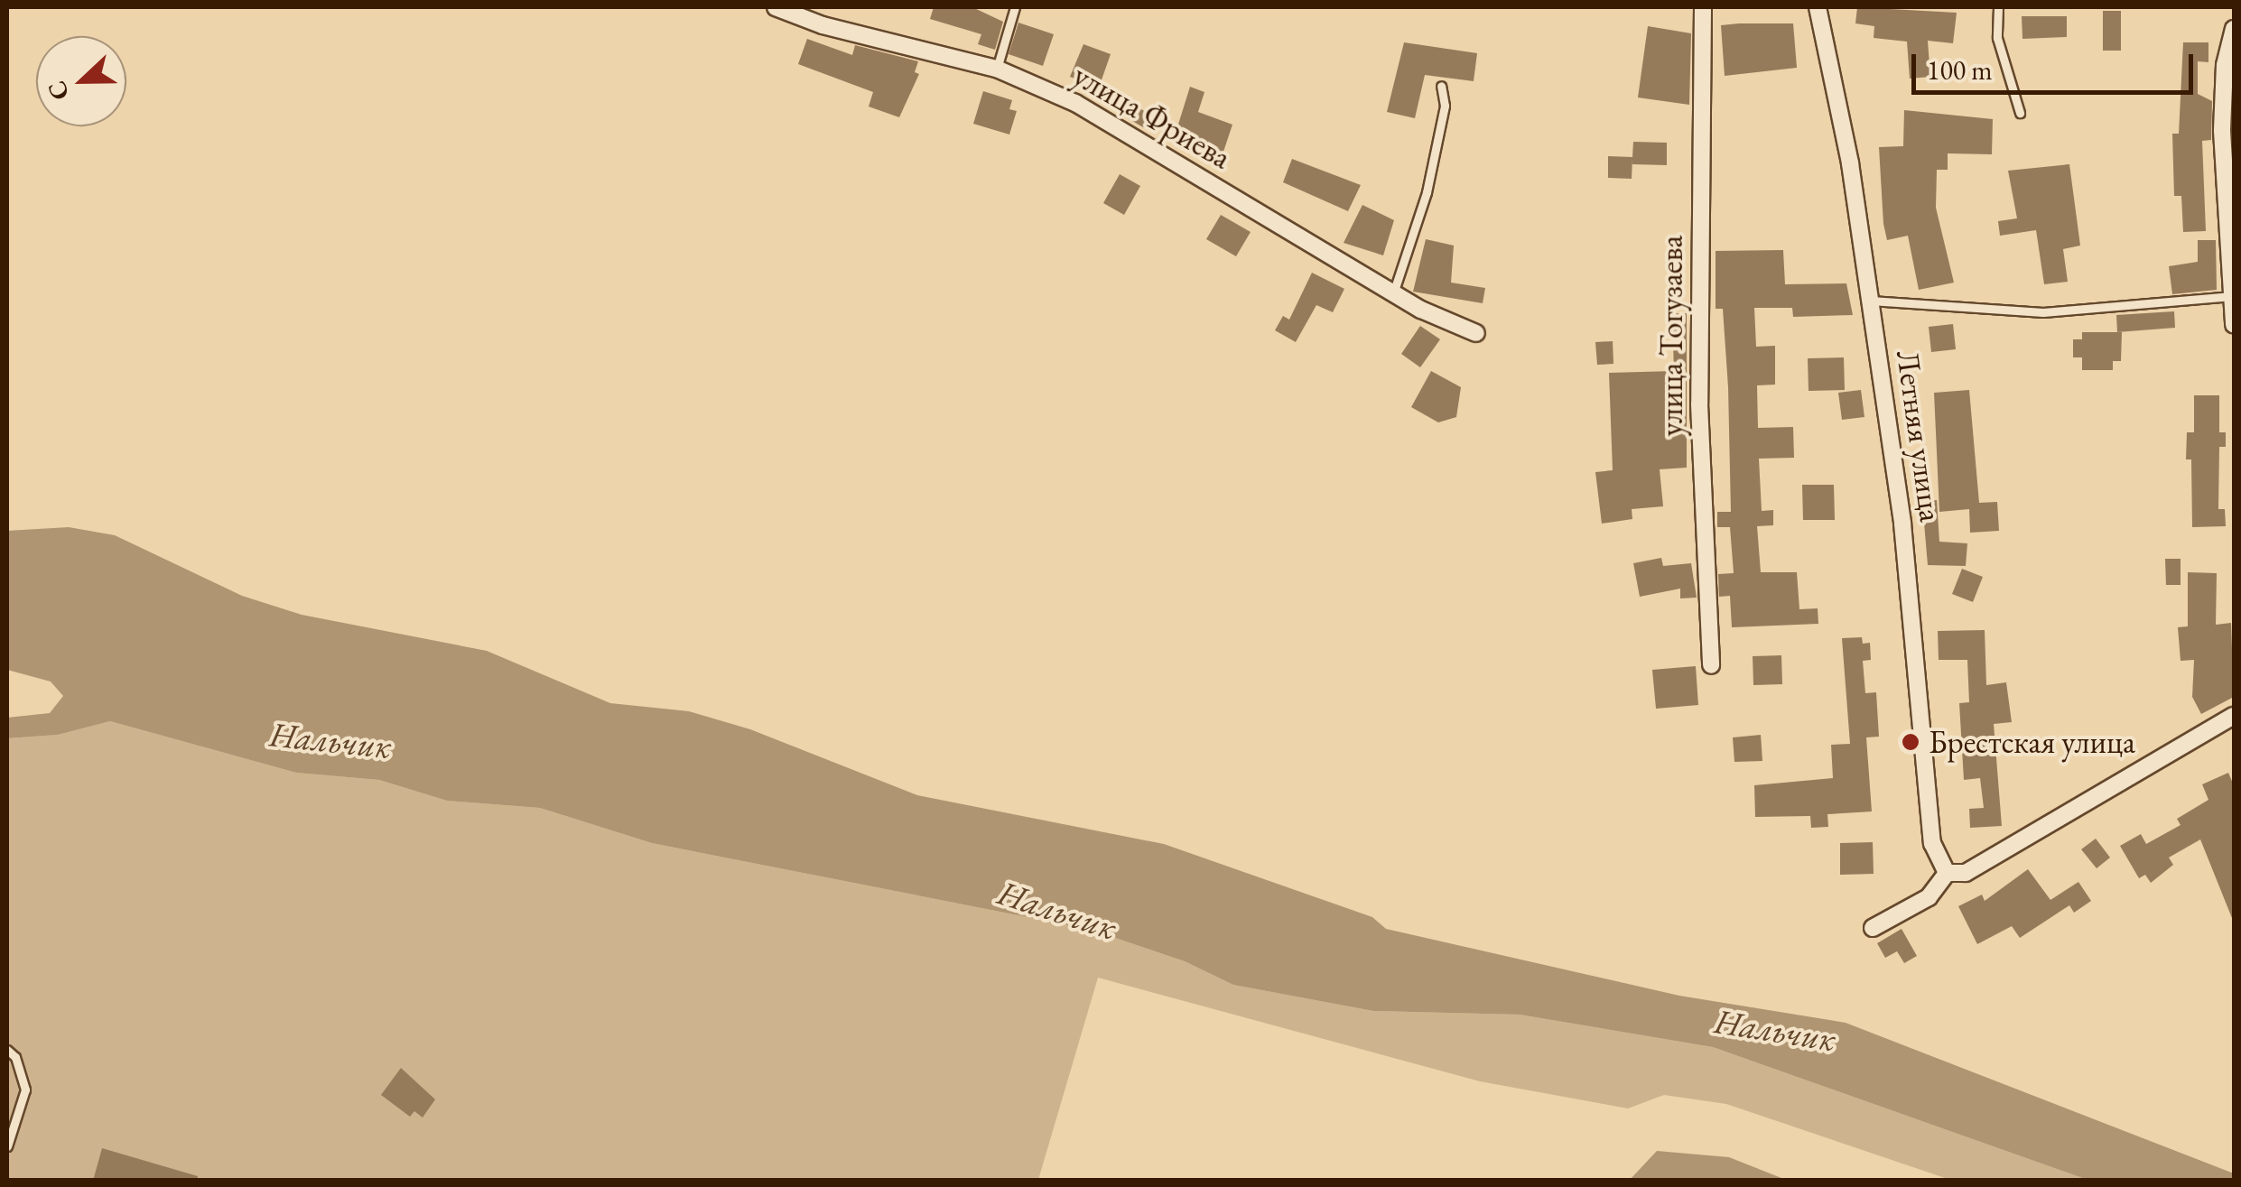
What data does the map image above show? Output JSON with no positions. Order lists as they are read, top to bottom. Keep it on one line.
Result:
{"streets":{"street":["улица Фриева","улица Тогузаева","Летняя улица"]},"water":["Нальчик"],"places":["Брестская улица"],"scale_bar":"100 m","north":"left"}
